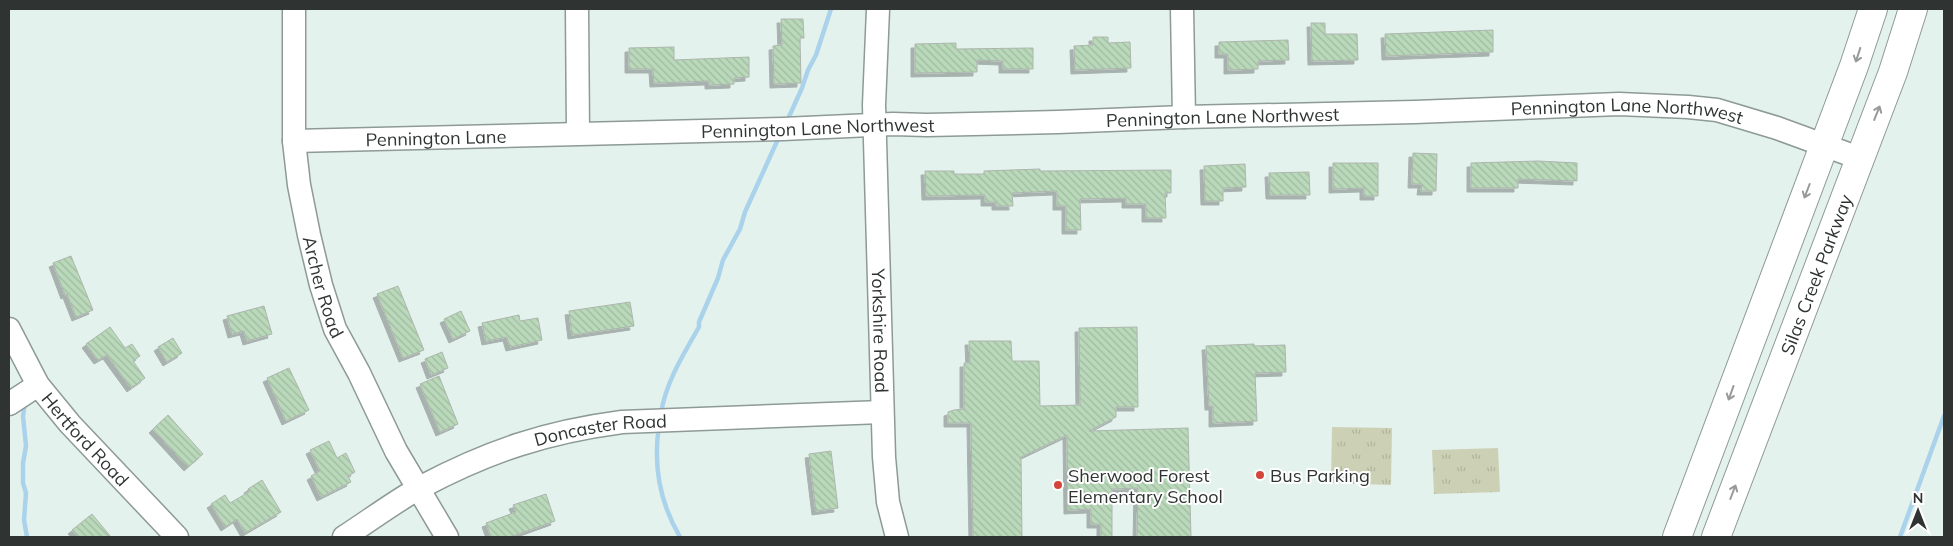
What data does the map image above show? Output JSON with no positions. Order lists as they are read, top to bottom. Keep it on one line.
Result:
{"streets":{"main road":["Silas Creek Parkway"],"street":["Pennington Lane Northwest","Pennington Lane","Archer Road","Yorkshire Road","Doncaster Road","Hertford Road"]},"crossings":[["Pennington Lane Northwest","Pennington Lane"],["Pennington Lane Northwest","Silas Creek Parkway"],["Pennington Lane Northwest","Yorkshire Road"],["Pennington Lane","Archer Road"],["Archer Road","Doncaster Road"],["Yorkshire Road","Doncaster Road"]],"places":["Bus Parking","Sherwood Forest Elementary School"],"north":"top"}
